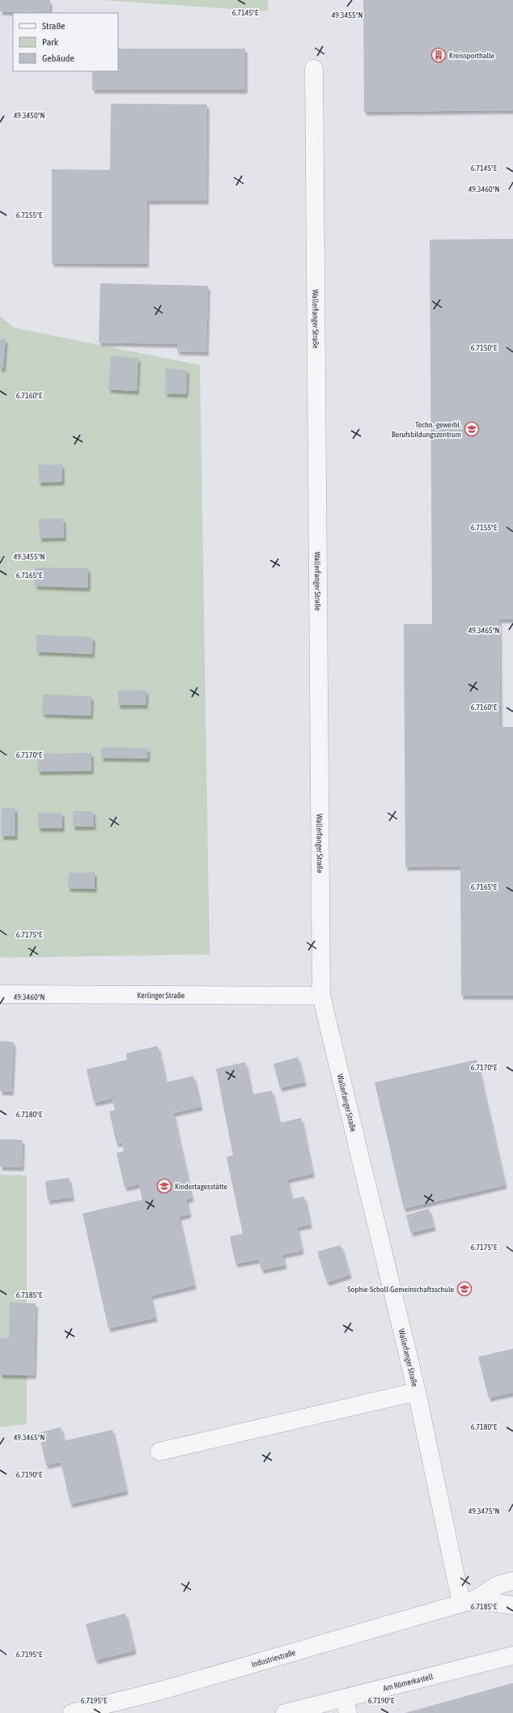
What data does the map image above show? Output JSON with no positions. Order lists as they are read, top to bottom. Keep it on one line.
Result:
{"streets":{"street":["Wallerfanger Straße","Kerlinger Straße","Industriestraße","Am Römerkastell"]},"crossings":[["Wallerfanger Straße","Kerlinger Straße"],["Wallerfanger Straße","Industriestraße"]],"places":{"building":["Kreissporthalle"],"school or university":["Techn.-gewerbl. Berufsbildungszentrum","Kindertagesstätte","Sophie-Scholl-Gemeinschaftsschule"]},"legend":["Straße","Park","Gebäude"],"coordinates":["6.7145°E","49.3455°N","49.3450°N","49.3460°N","6.7155°E","6.7150°E","6.7160°E","6.7165°E","49.3465°N","6.7170°E","6.7175°E","6.7180°E","6.7185°E","6.7190°E","49.3475°N","6.7195°E"]}
